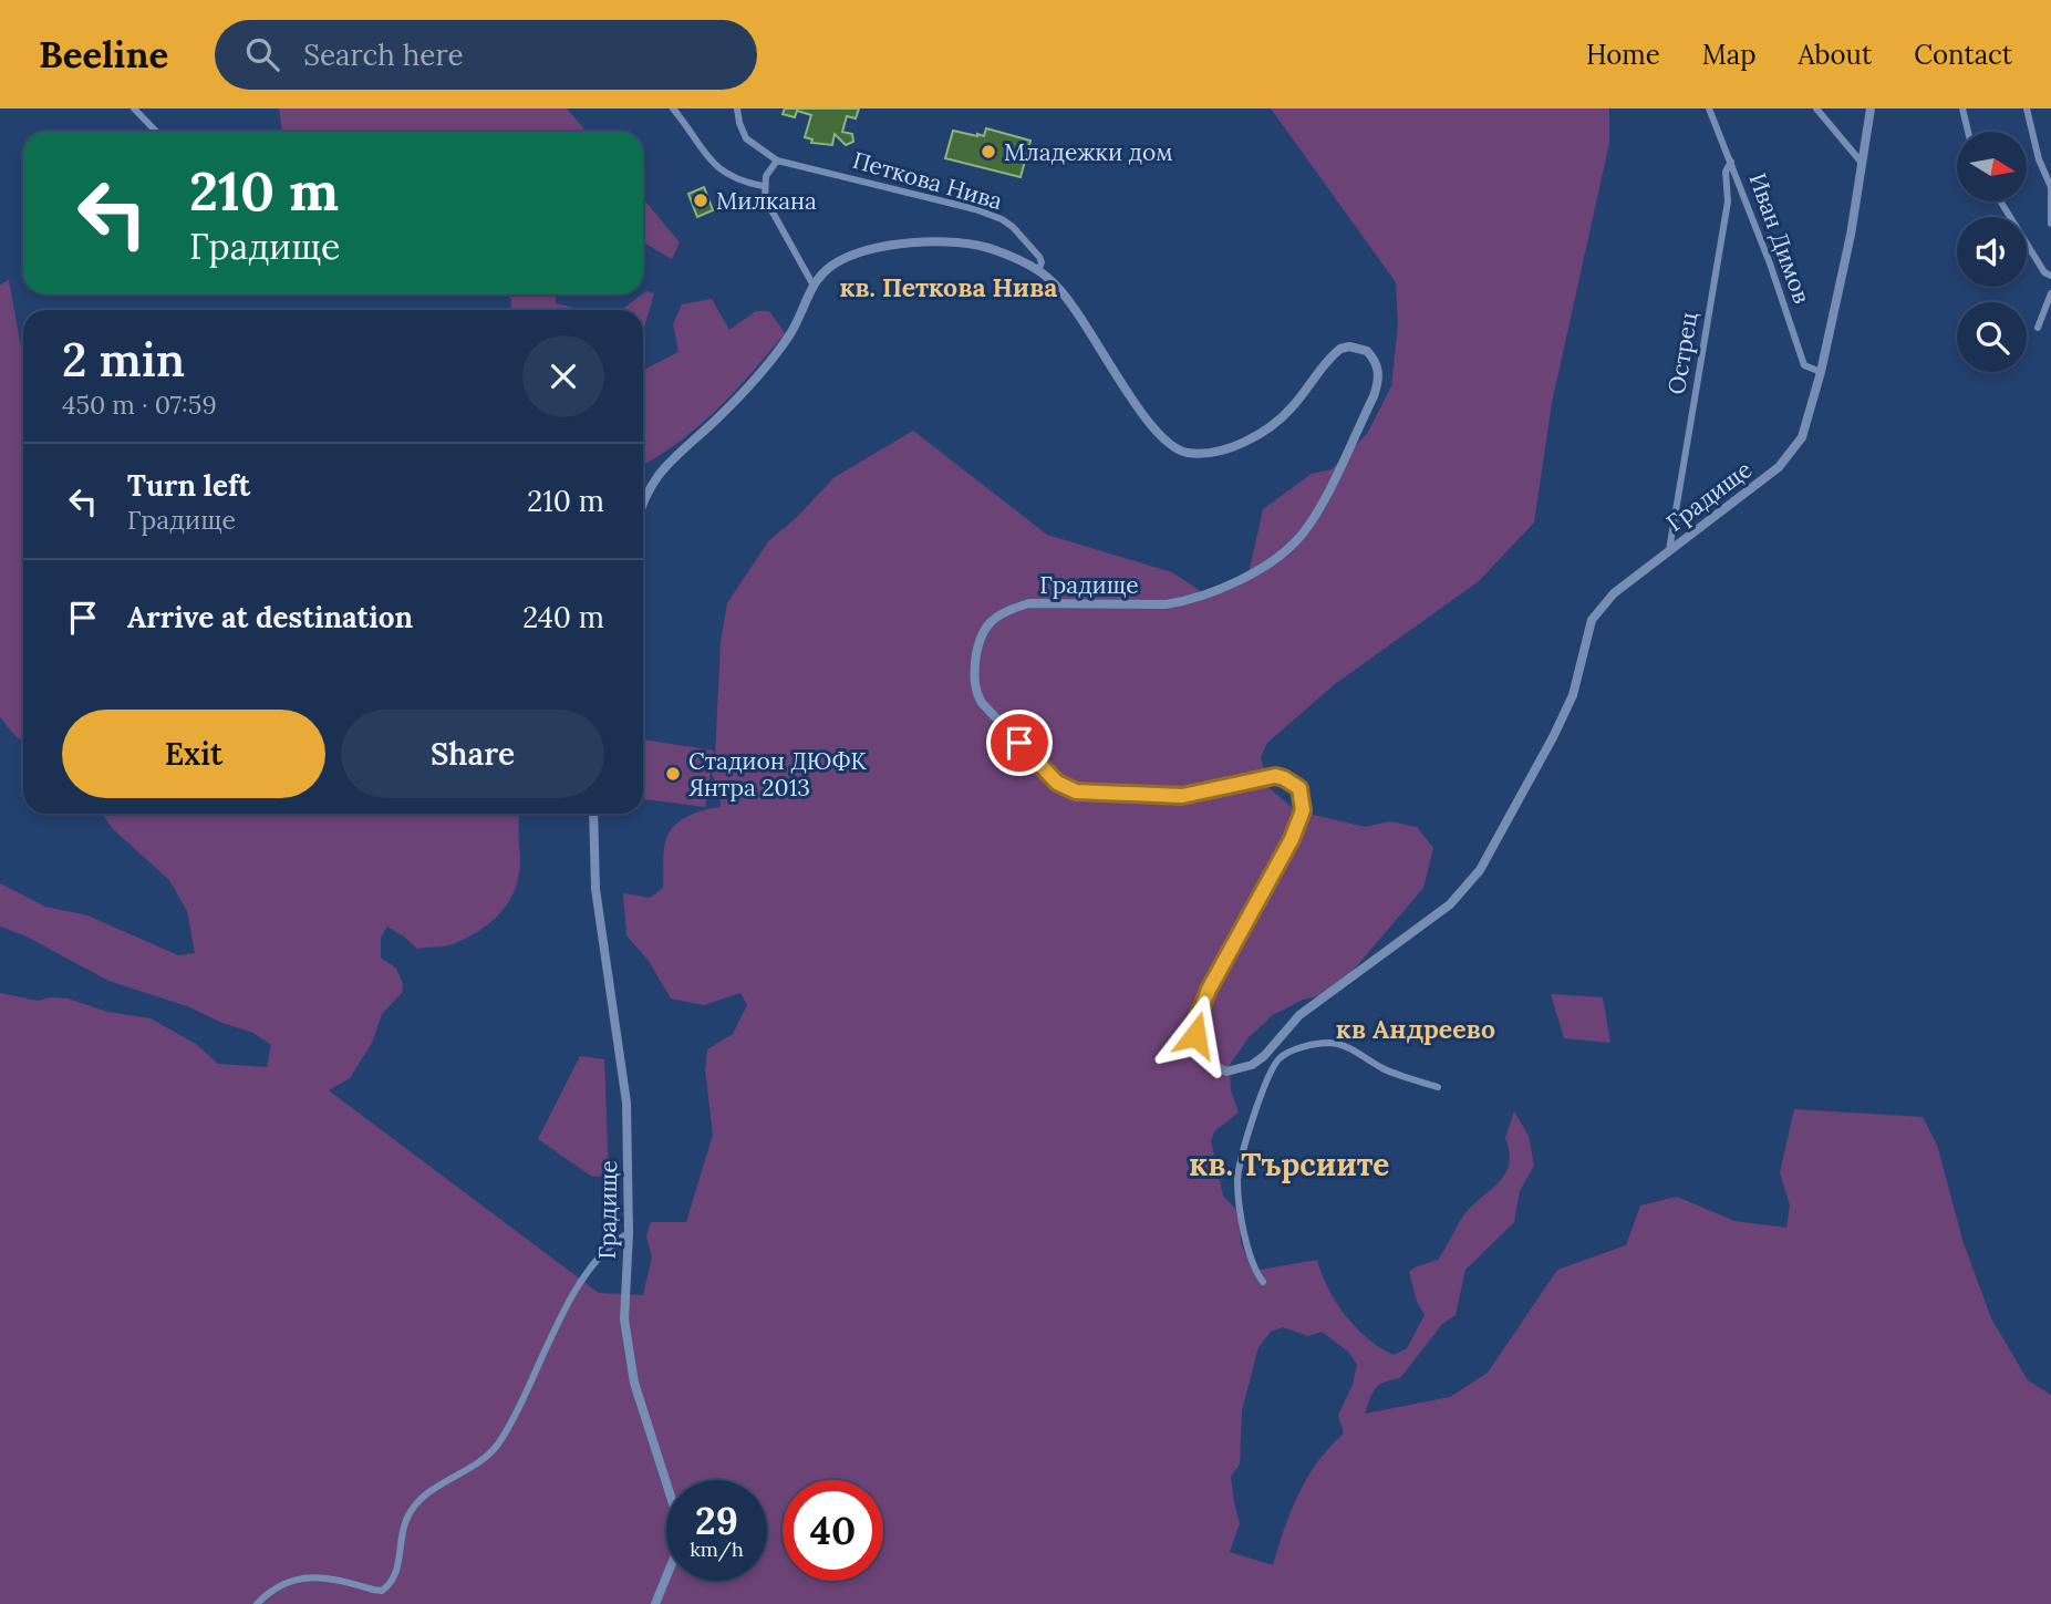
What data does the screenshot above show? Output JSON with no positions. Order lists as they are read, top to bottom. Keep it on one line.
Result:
{"streets":{"street":["Петкова Нива","Иван Димов","Острец","Градище"]},"crossings":[["Петкова Нива","Градище"],["Иван Димов","Острец"],["Иван Димов","Градище"],["Острец","Градище"]],"districts":["кв. Петкова Нива","кв Андреево","кв. Търсиите"],"places":["Младежки дом","Милкана","Стадион ДЮФК Янтра 2013"],"north":"right","page":{"header":"Beeline","search":"Search here","nav":["Home","Map","About","Contact"],"turn":["210 m","Градище"],"heading":["2 min","450 m · 07:59"],"list":[{"name":"Turn left","note":"Градище","value":"210 m"},{"name":"Arrive at destination","value":"240 m"}],"buttons":["Exit","Share"],"speed":"29 km/h","limit":"40"}}
